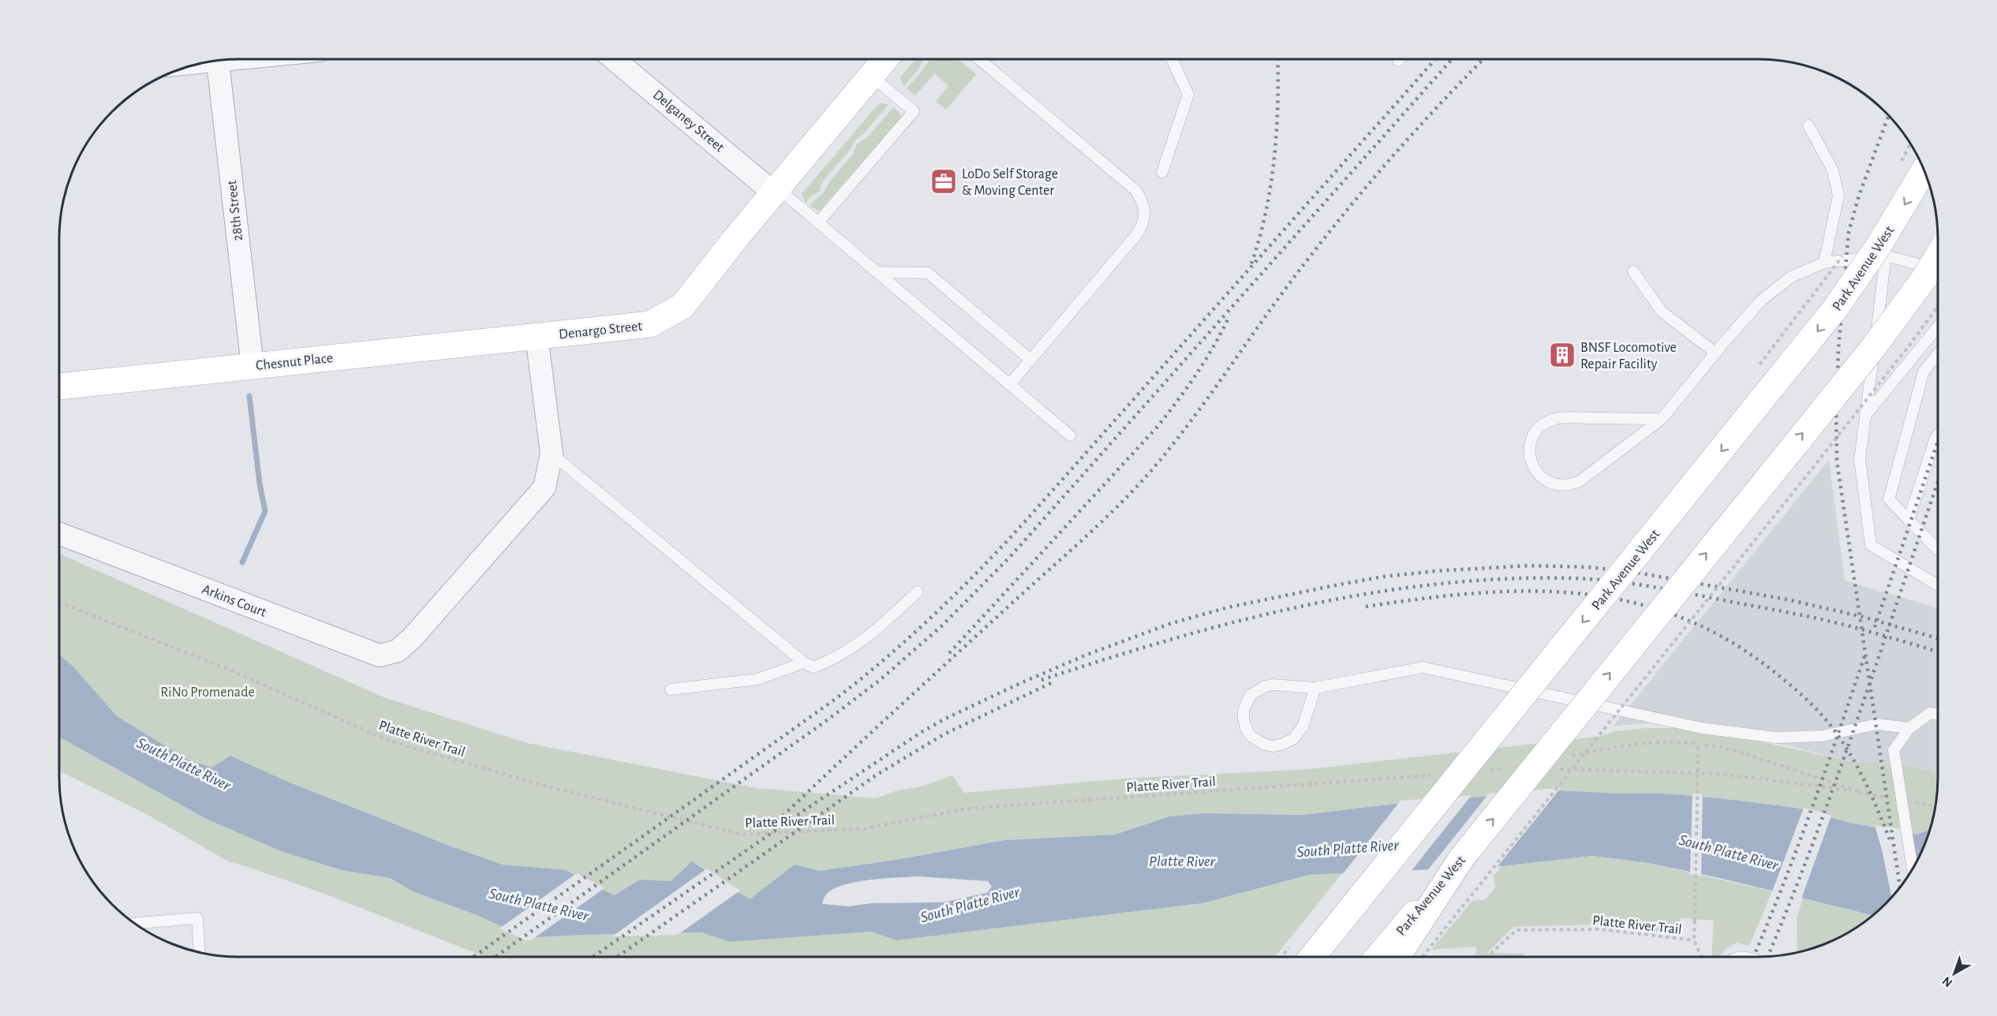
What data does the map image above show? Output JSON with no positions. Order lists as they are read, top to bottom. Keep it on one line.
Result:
{"streets":{"main road":["Park Avenue West","Denargo Street","Chesnut Place"],"street":["Delganey Street","28th Street","Arkins Court"],"path":["Platte River Trail"]},"crossings":[["Delganey Street","Denargo Street"],["28th Street","Chesnut Place"],["Denargo Street","Chesnut Place"]],"water":["South Platte River","Platte River"],"parks":["RiNo Promenade"],"places":{"office":["LoDo Self Storage & Moving Center"],"building":["BNSF Locomotive Repair Facility"]},"north":"bottom left"}
